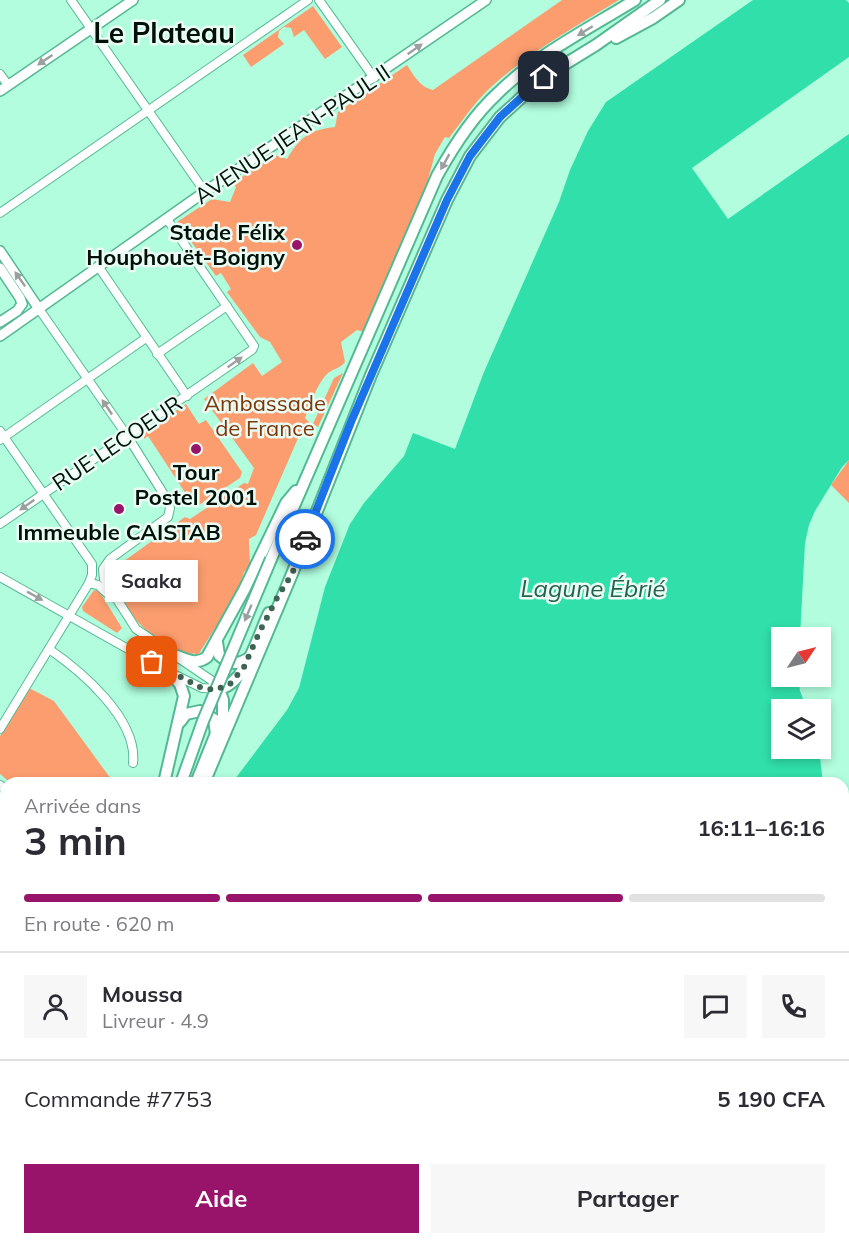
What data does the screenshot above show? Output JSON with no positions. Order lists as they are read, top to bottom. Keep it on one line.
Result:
{"streets":{"main road":["AVENUE JEAN-PAUL II"],"street":["RUE LECOEUR"]},"crossings":[["AVENUE JEAN-PAUL II","RUE LECOEUR"]],"districts":["Le Plateau"],"water":["Lagune Ébrié"],"parks":["Ambassade de France"],"places":["Stade Félix Houphouët-Boigny","Tour Postel 2001","Immeuble CAISTAB","Saaka"],"north":"top right","page":{"bubble":"Saaka","heading":["3 min","Arrivée dans","16:11–16:16"],"panel":["Moussa","Livreur · 4.9","Commande #7753","5 190 CFA"],"bar":"En route · 620 m","buttons":["Aide","Partager"]}}
